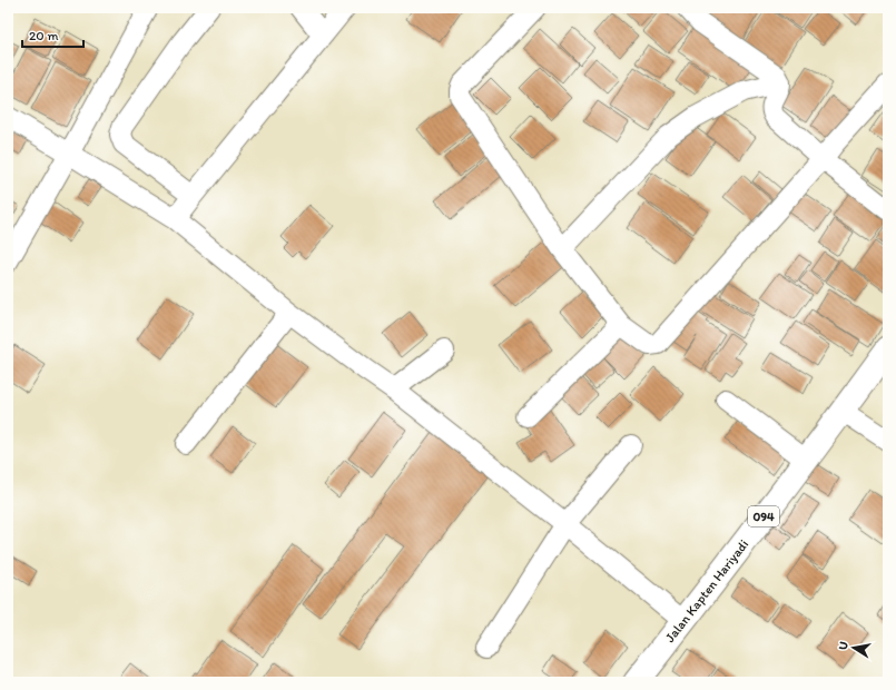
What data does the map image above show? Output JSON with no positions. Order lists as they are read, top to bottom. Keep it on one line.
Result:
{"streets":{"main road":["094","Jalan Kapten Hariyadi"]},"scale_bar":"20 m","north":"left"}
